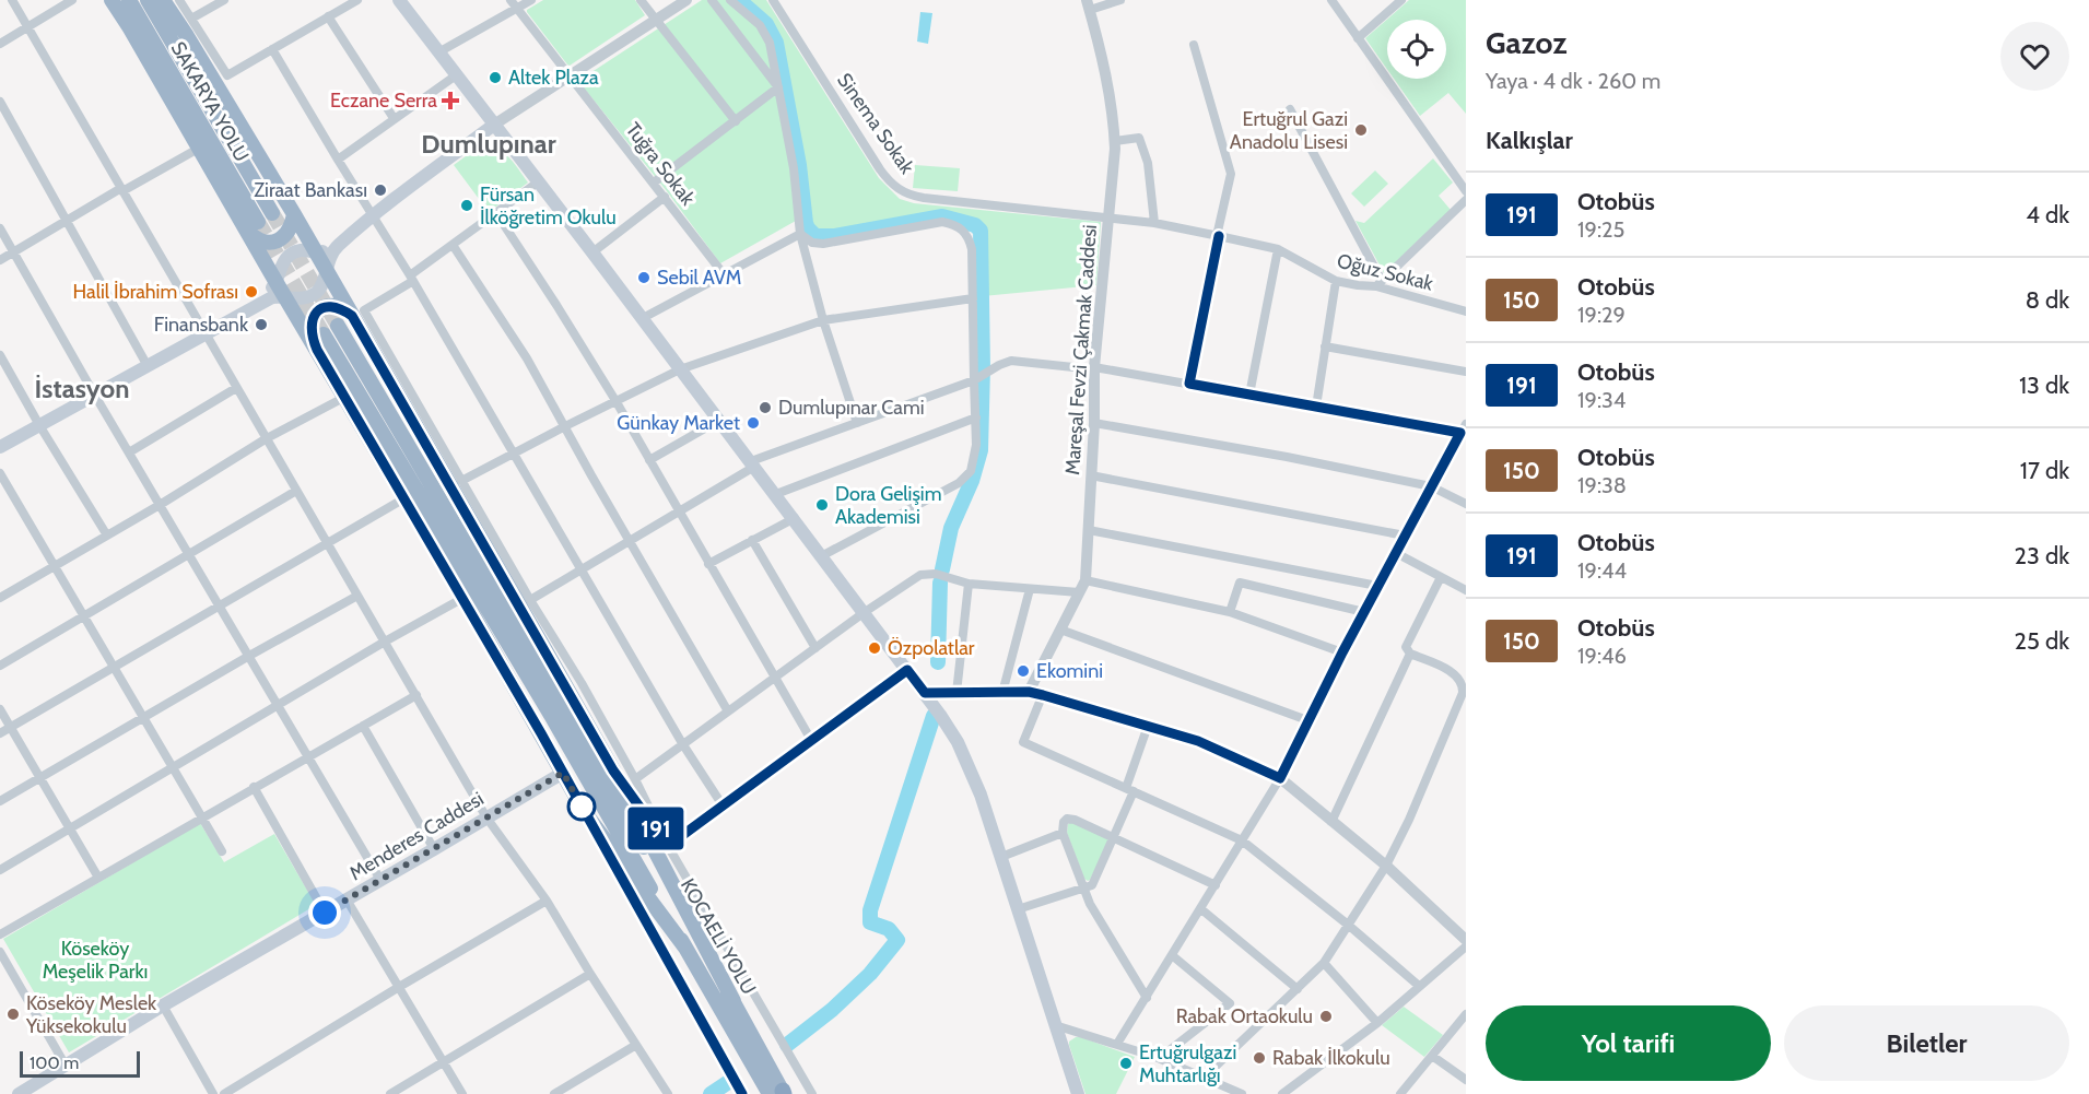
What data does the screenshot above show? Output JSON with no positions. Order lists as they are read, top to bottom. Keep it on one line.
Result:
{"streets":{"highway":["SAKARYA YOLU","KOCAELİ YOLU"],"main road":["Menderes Caddesi"],"street":["Sinema Sokak","Tuğra Sokak","Oğuz Sokak","Mareşal Fevzi Çakmak Caddesi"]},"crossings":[["Sinema Sokak","Oğuz Sokak"],["Sinema Sokak","Mareşal Fevzi Çakmak Caddesi"],["Oğuz Sokak","Mareşal Fevzi Çakmak Caddesi"]],"districts":["Dumlupınar","İstasyon"],"parks":["Köseköy Meşelik Parkı"],"places":{"other":["Altek Plaza","Ertuğrul Gazi Anadolu Lisesi","Ziraat Bankası","Fürsan İlköğretim Okulu","Sebil AVM","Halil İbrahim Sofrası","Finansbank","Dumlupınar Cami","Günkay Market","Dora Gelişim Akademisi","Özpolatlar","Ekomini","Köseköy Meslek Yüksekokulu","Rabak Ortaokulu","Rabak İlkokulu","Ertuğrulgazi Muhtarlığı"],"health":["Eczane Serra"]},"lines":["bus line 191"],"scale_bar":"100 m","page":{"on_map":"191","heading":[["Gazoz","Yaya · 4 dk · 260 m"],"Kalkışlar"],"list":[{"mark":"191","name":"Otobüs","note":"19:25","value":"4 dk"},{"mark":"150","name":"Otobüs","note":"19:29","value":"8 dk"},{"mark":"191","name":"Otobüs","note":"19:34","value":"13 dk"},{"mark":"150","name":"Otobüs","note":"19:38","value":"17 dk"},{"mark":"191","name":"Otobüs","note":"19:44","value":"23 dk"},{"mark":"150","name":"Otobüs","note":"19:46","value":"25 dk"}],"buttons":["Yol tarifi","Biletler"],"scale":"100 m"}}
